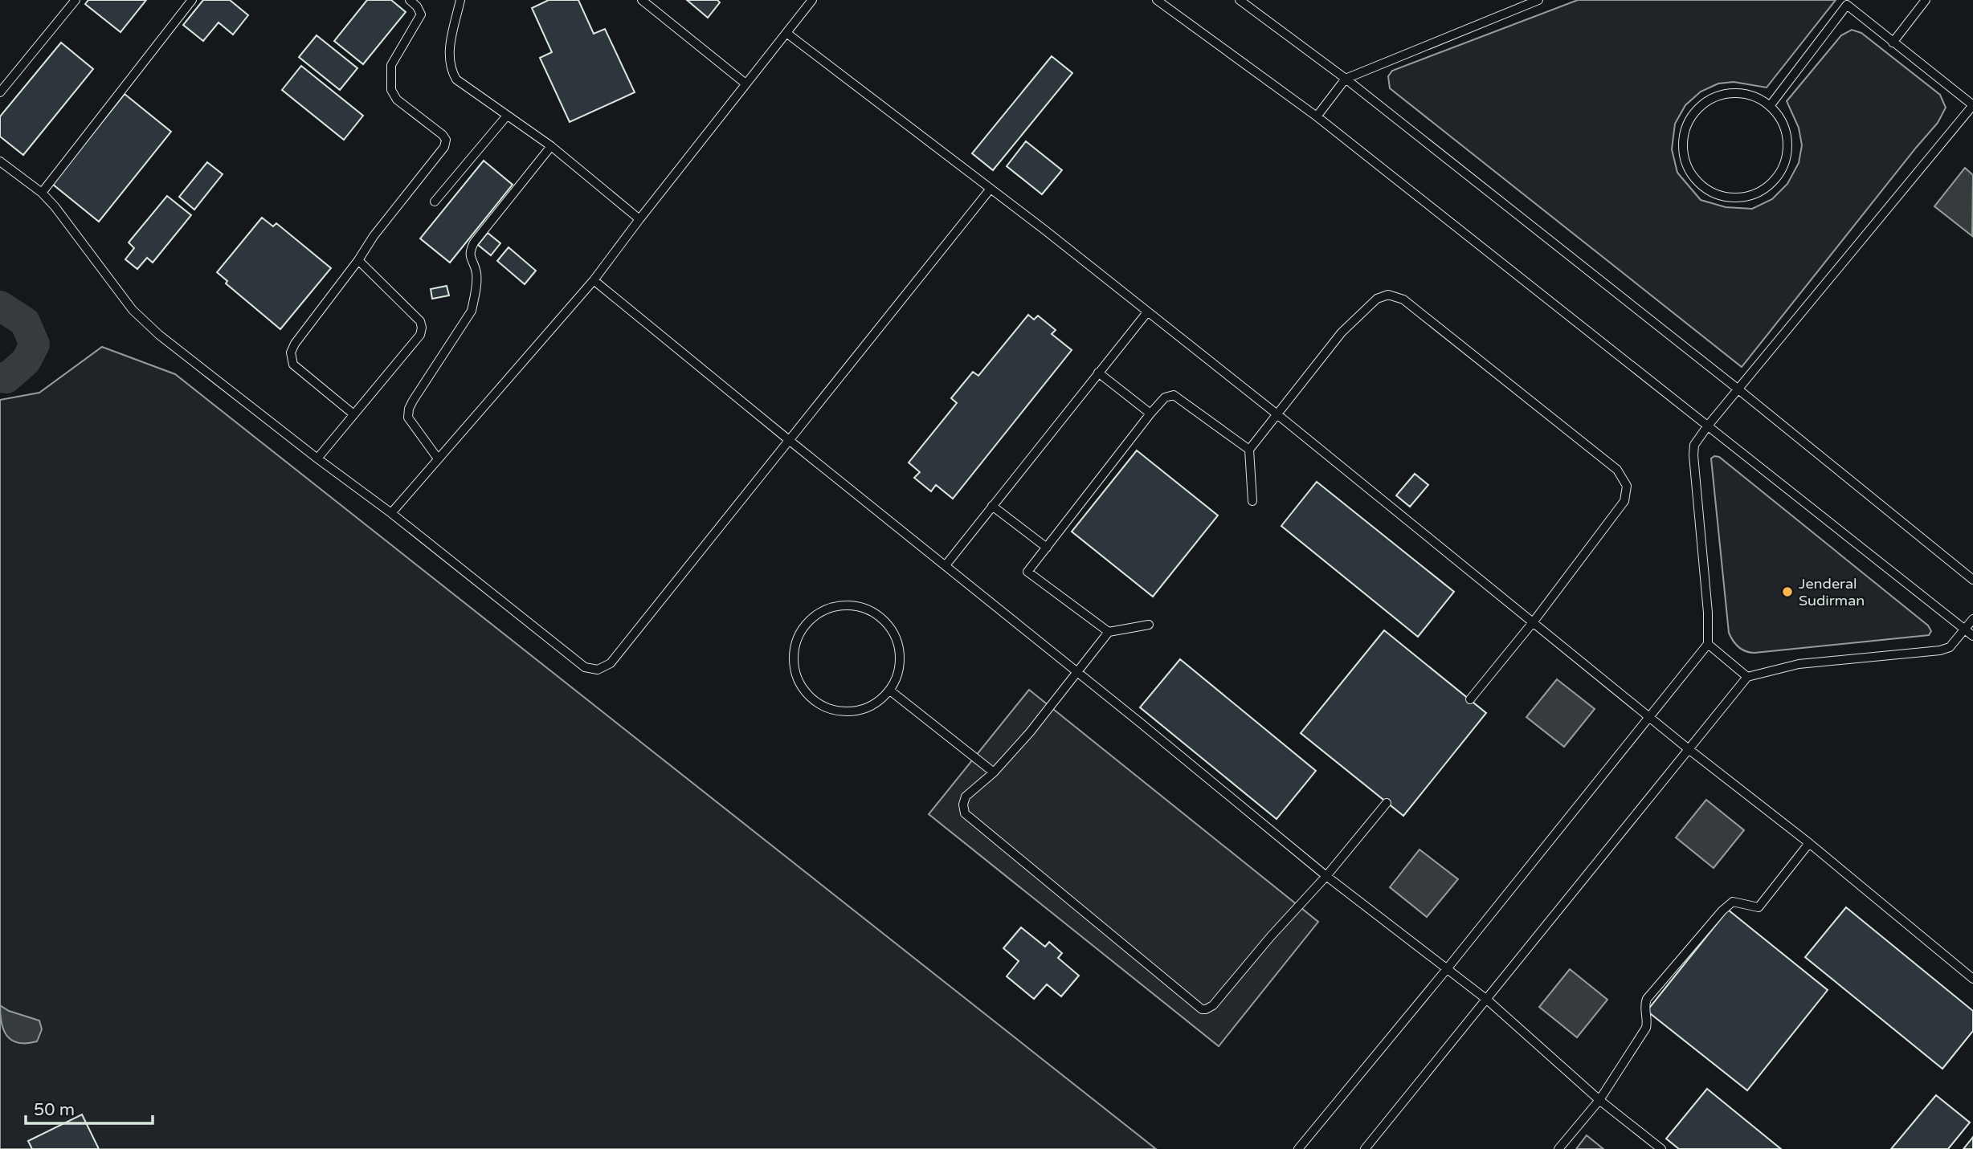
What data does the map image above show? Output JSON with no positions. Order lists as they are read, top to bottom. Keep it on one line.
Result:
{"places":["Jenderal Sudirman"],"scale_bar":"50 m"}
